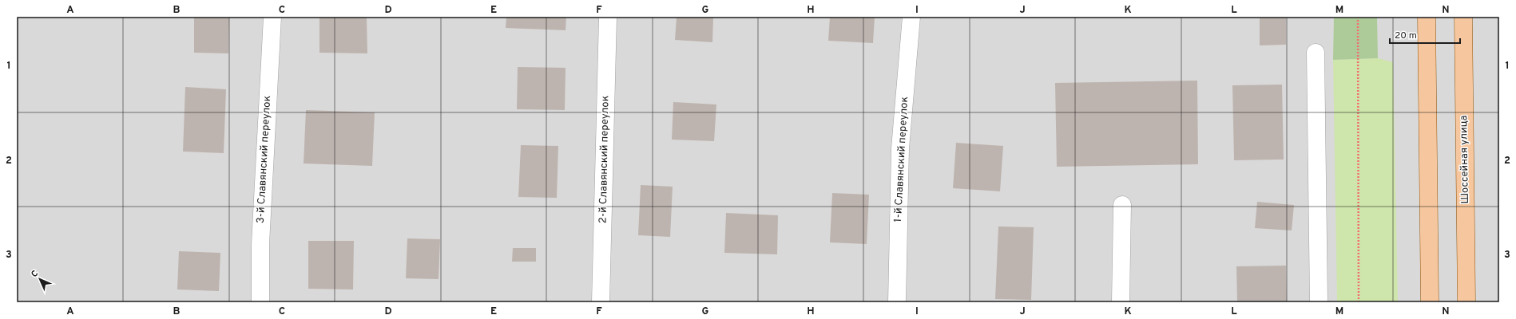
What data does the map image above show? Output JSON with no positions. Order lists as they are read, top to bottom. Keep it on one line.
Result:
{"streets":{"main road":["Шоссейная улица"],"street":["3-й Славянский переулок","2-й Славянский переулок","1-й Славянский переулок"]},"scale_bar":"20 m","north":"top left","grid":{"columns":["A","B","C","D","E","F","G","H","I","J","K","L","M","N"],"rows":["1","2","3"]}}
